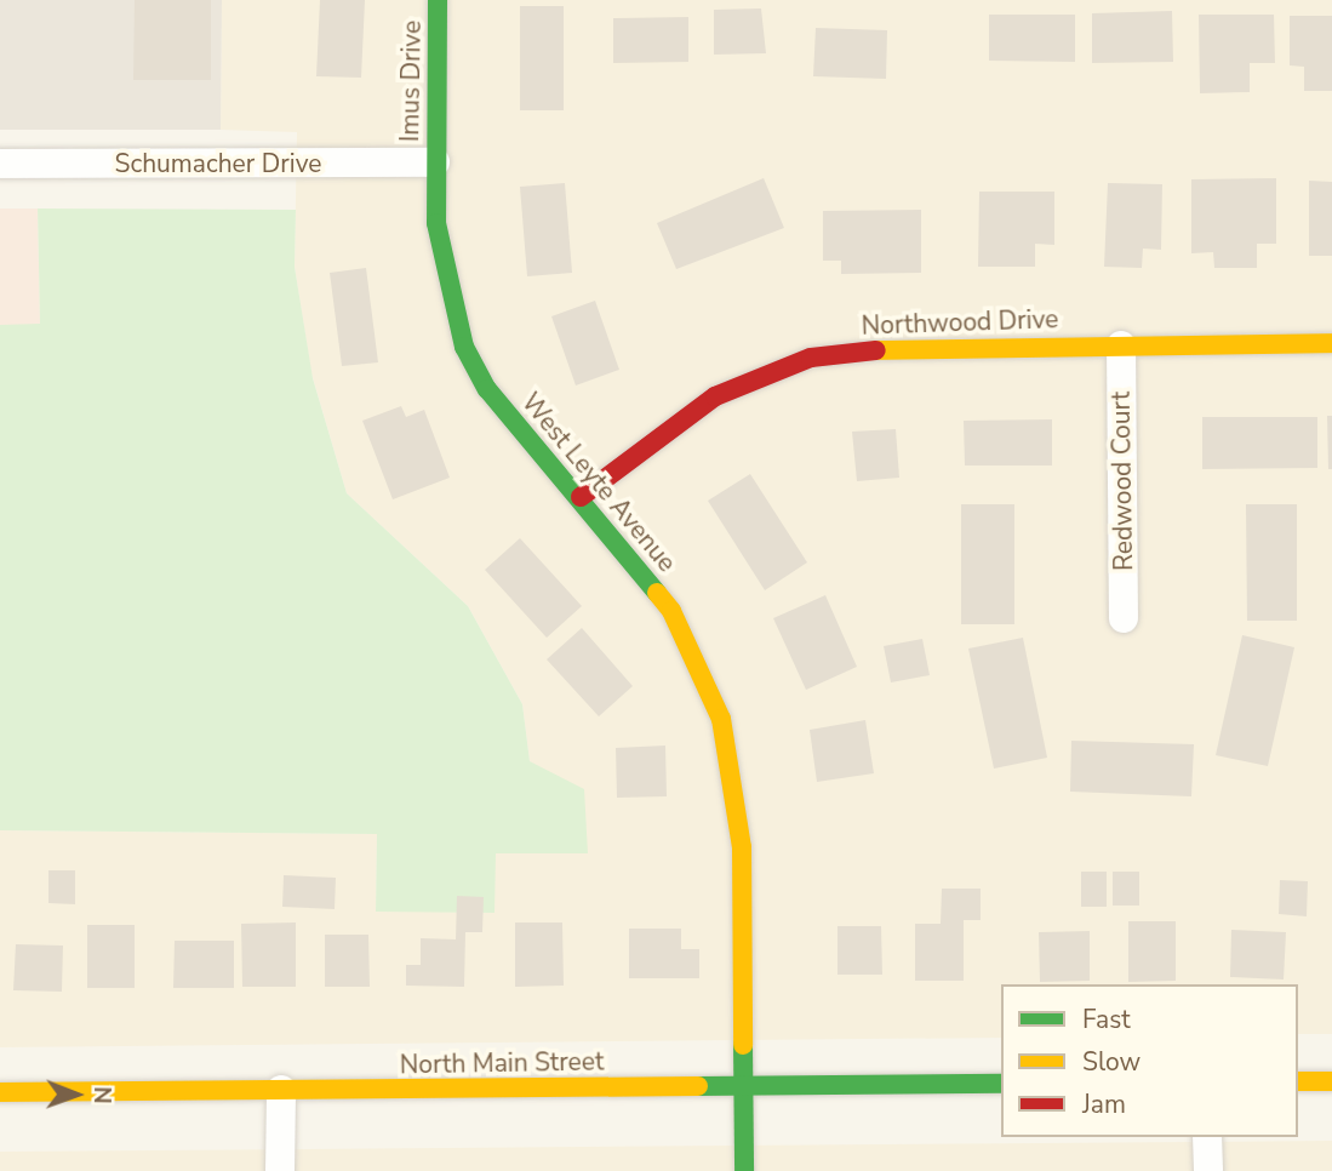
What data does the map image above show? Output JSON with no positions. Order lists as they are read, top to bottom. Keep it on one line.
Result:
{"streets":{"street":["Imus Drive","Schumacher Drive","Northwood Drive","Redwood Court","West Leyte Avenue","North Main Street"]},"crossings":[["Imus Drive","Schumacher Drive"],["Imus Drive","West Leyte Avenue"],["Schumacher Drive","West Leyte Avenue"],["Northwood Drive","Redwood Court"],["Northwood Drive","West Leyte Avenue"],["West Leyte Avenue","North Main Street"]],"legend":["Fast","Slow","Jam"],"north":"right"}
